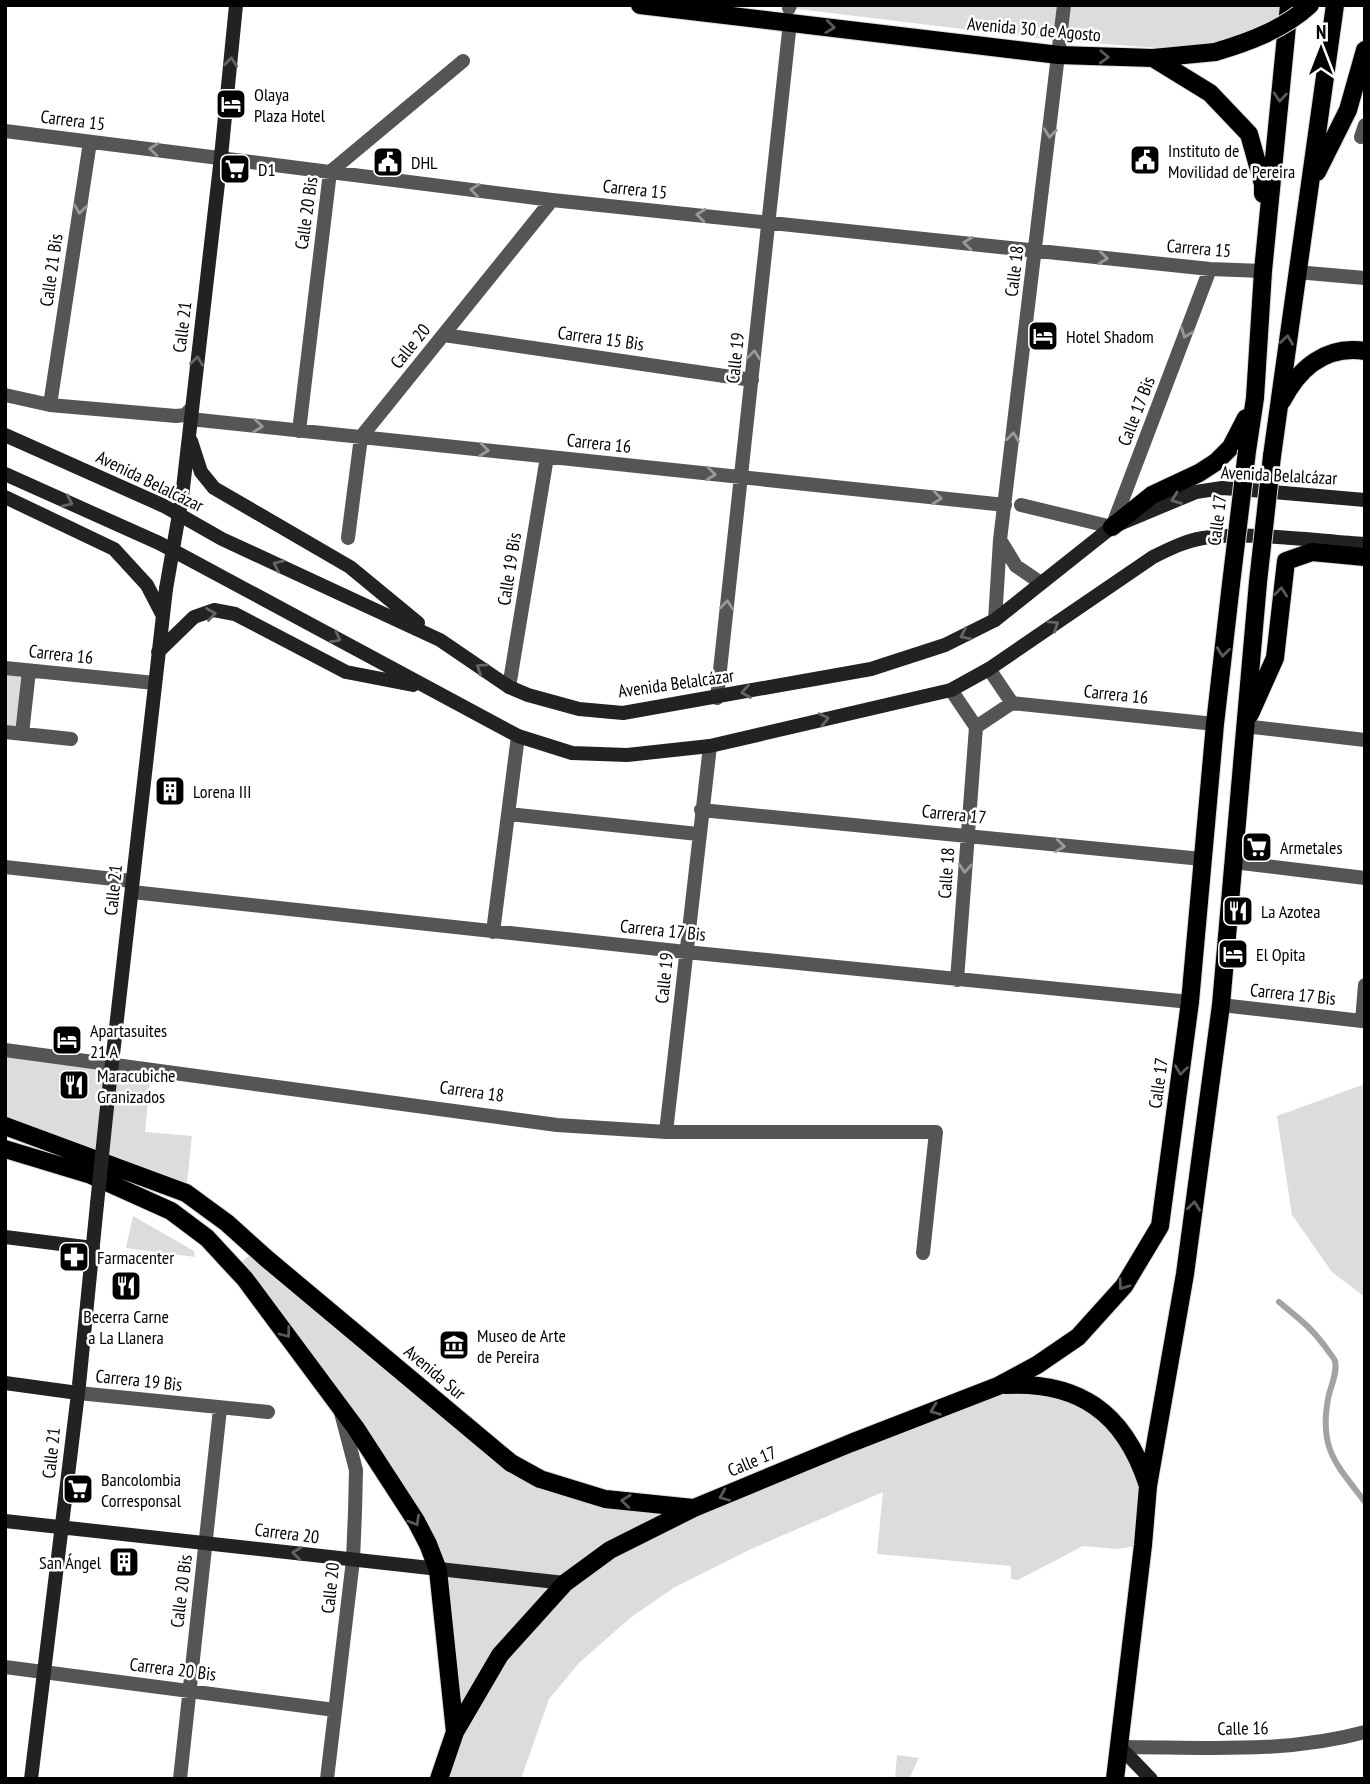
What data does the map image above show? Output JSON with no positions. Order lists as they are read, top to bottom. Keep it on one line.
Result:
{"streets":{"main road":["Avenida 30 de Agosto","Calle 21","Avenida Belalcázar","Calle 17","Avenida Sur","Carrera 19 Bis","Carrera 20"],"street":["Carrera 15","Calle 20 Bis","Calle 21 Bis","Calle 18","Carrera 15 Bis","Calle 20","Calle 19","Calle 17 Bis","Carrera 16","Calle 19 Bis","Carrera 17","Carrera 17 Bis","Carrera 18","Carrera 20 Bis","Calle 16"]},"crossings":[["Avenida 30 de Agosto","Calle 18"],["Avenida 30 de Agosto","Calle 19"],["Carrera 15","Calle 20 Bis"],["Carrera 15","Calle 21 Bis"],["Carrera 15","Calle 18"],["Carrera 15","Calle 21"],["Carrera 15","Calle 20"],["Carrera 15","Calle 19"],["Carrera 15","Calle 17 Bis"],["Carrera 15","Calle 17"],["Calle 20 Bis","Carrera 16"],["Calle 20 Bis","Carrera 19 Bis"],["Calle 20 Bis","Carrera 20"],["Calle 20 Bis","Carrera 20 Bis"],["Calle 21 Bis","Carrera 16"],["Calle 18","Carrera 16"],["Calle 18","Avenida Belalcázar"],["Calle 18","Carrera 17"],["Calle 18","Carrera 17 Bis"],["Calle 21","Carrera 16"],["Calle 21","Carrera 17 Bis"],["Calle 21","Carrera 18"],["Calle 21","Carrera 19 Bis"],["Calle 21","Carrera 20"],["Calle 21","Carrera 20 Bis"],["Carrera 15 Bis","Calle 20"],["Carrera 15 Bis","Calle 19"],["Calle 20","Carrera 16"],["Calle 20","Carrera 20"],["Calle 20","Carrera 20 Bis"],["Calle 19","Carrera 16"],["Calle 19","Avenida Belalcázar"],["Calle 19","Carrera 17"],["Calle 19","Carrera 17 Bis"],["Calle 19","Carrera 18"],["Calle 17 Bis","Avenida Belalcázar"],["Carrera 16","Calle 17"],["Carrera 16","Calle 19 Bis"],["Avenida Belalcázar","Calle 19 Bis"],["Calle 17","Carrera 17"],["Calle 17","Carrera 17 Bis"],["Calle 17","Avenida Sur"],["Calle 17","Carrera 20"]],"one_way":["Avenida 30 de Agosto","Calle 21 Bis","Calle 19","Calle 17 Bis","Carrera 16","Carrera 17"],"places":{"hotel":["Olaya Plaza Hotel","Hotel Shadom","El Opita","Apartasuites 21 A"],"public building":["Instituto de Movilidad de Pereira","DHL"],"supermarket":["D1","Armetales","Bancolombia Corresponsal"],"building":["Lorena III","San Ángel"],"restaurant":["La Azotea","Maracubiche Granizados","Becerra Carne a La Llanera"],"pharmacy":["Farmacenter"],"museum":["Museo de Arte de Pereira"]},"north":"top"}
